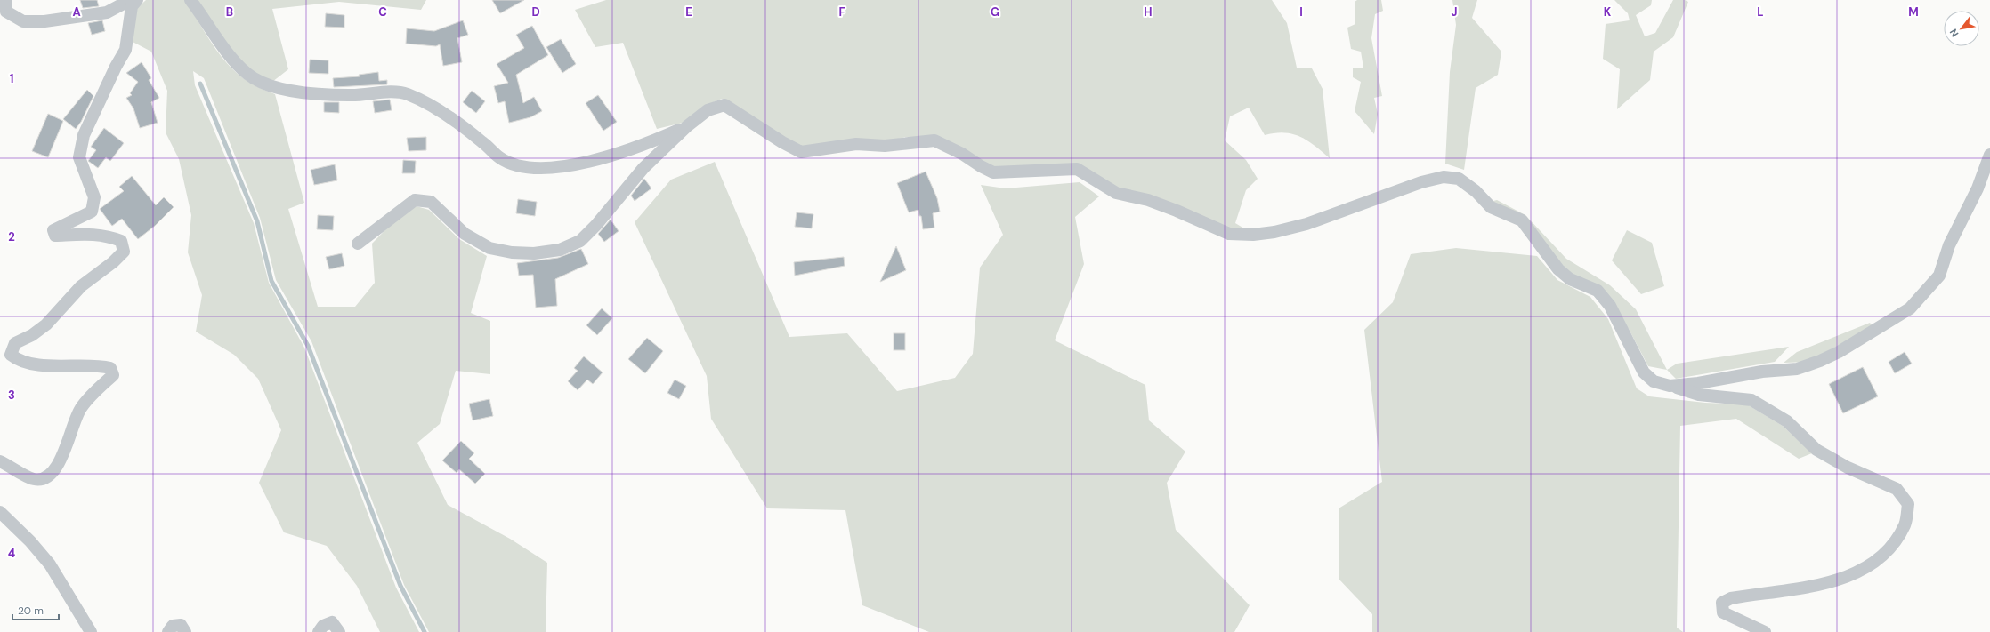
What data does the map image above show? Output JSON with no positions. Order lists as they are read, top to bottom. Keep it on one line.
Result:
{"scale_bar":"20 m","north":"bottom left","grid":{"columns":["A","B","C","D","E","F","G","H","I","J","K","L","M"],"rows":["1","2","3","4"]}}
